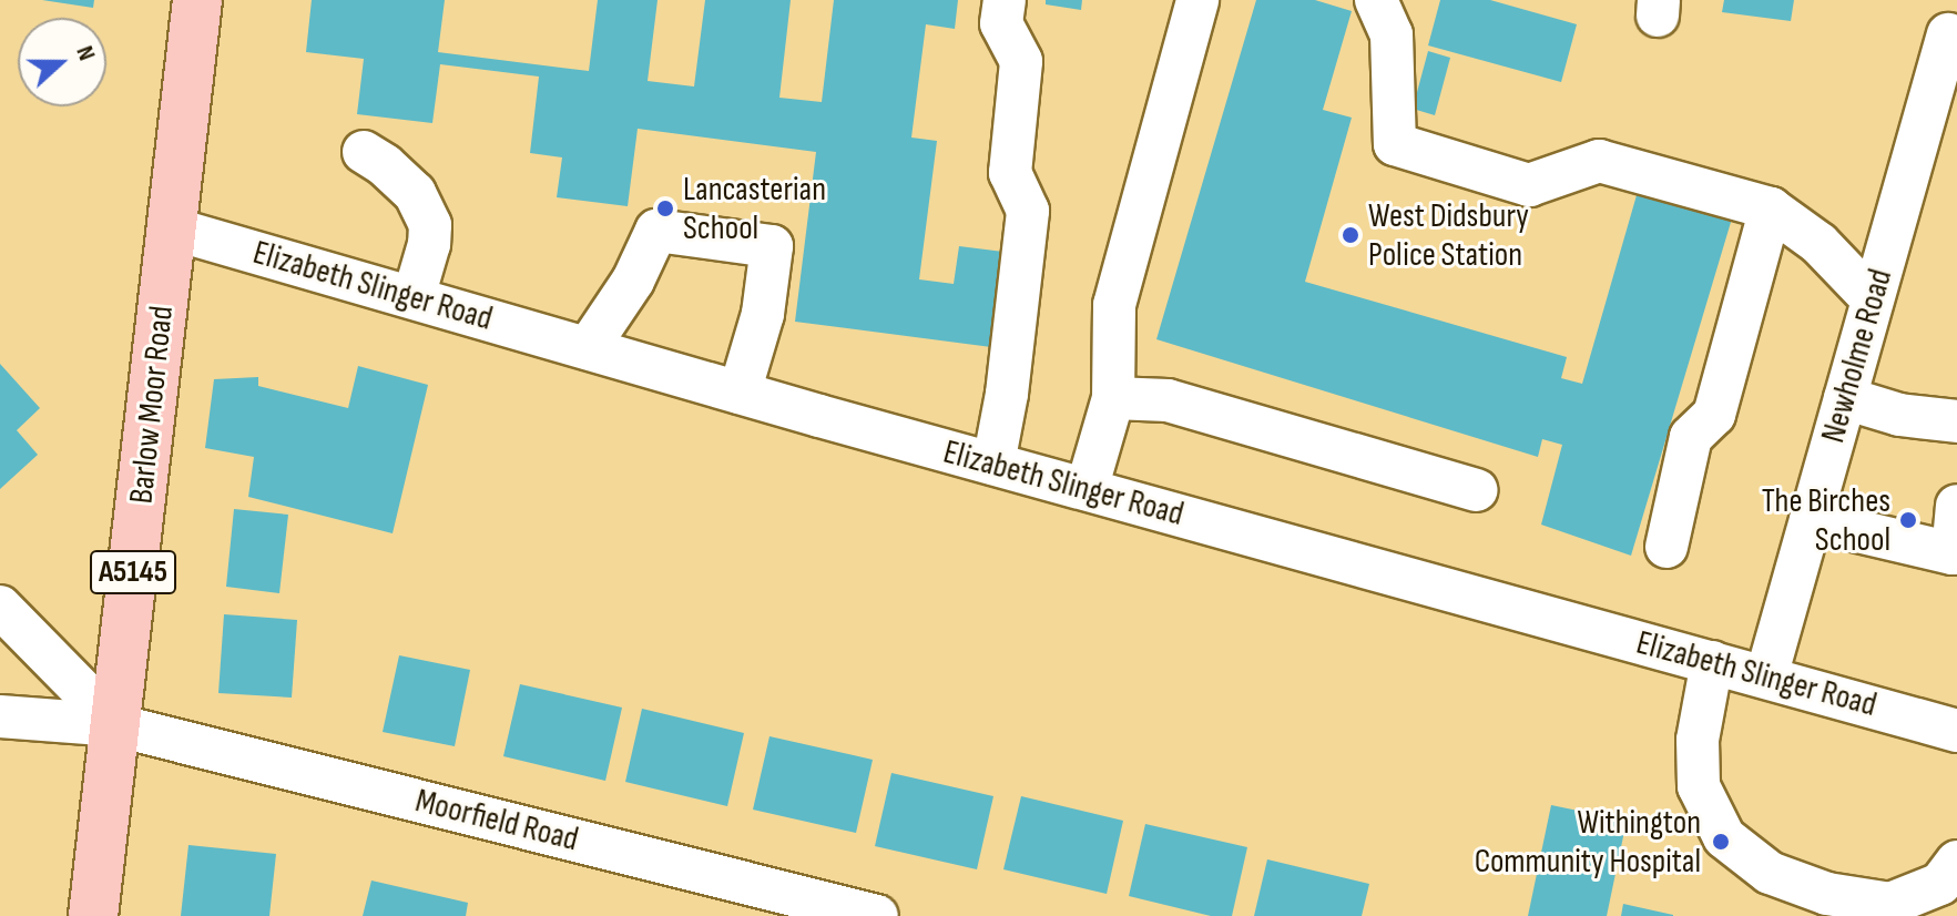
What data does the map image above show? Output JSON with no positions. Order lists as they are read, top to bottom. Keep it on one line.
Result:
{"streets":{"main road":["Barlow Moor Road","A5145"],"street":["Elizabeth Slinger Road","Newholme Road","Moorfield Road"]},"crossings":[["Elizabeth Slinger Road","Newholme Road"],["Elizabeth Slinger Road","Barlow Moor Road"],["Barlow Moor Road","Moorfield Road"]],"places":["Lancasterian School","West Didsbury Police Station","The Birches School","Withington Community Hospital"],"north":"right"}
